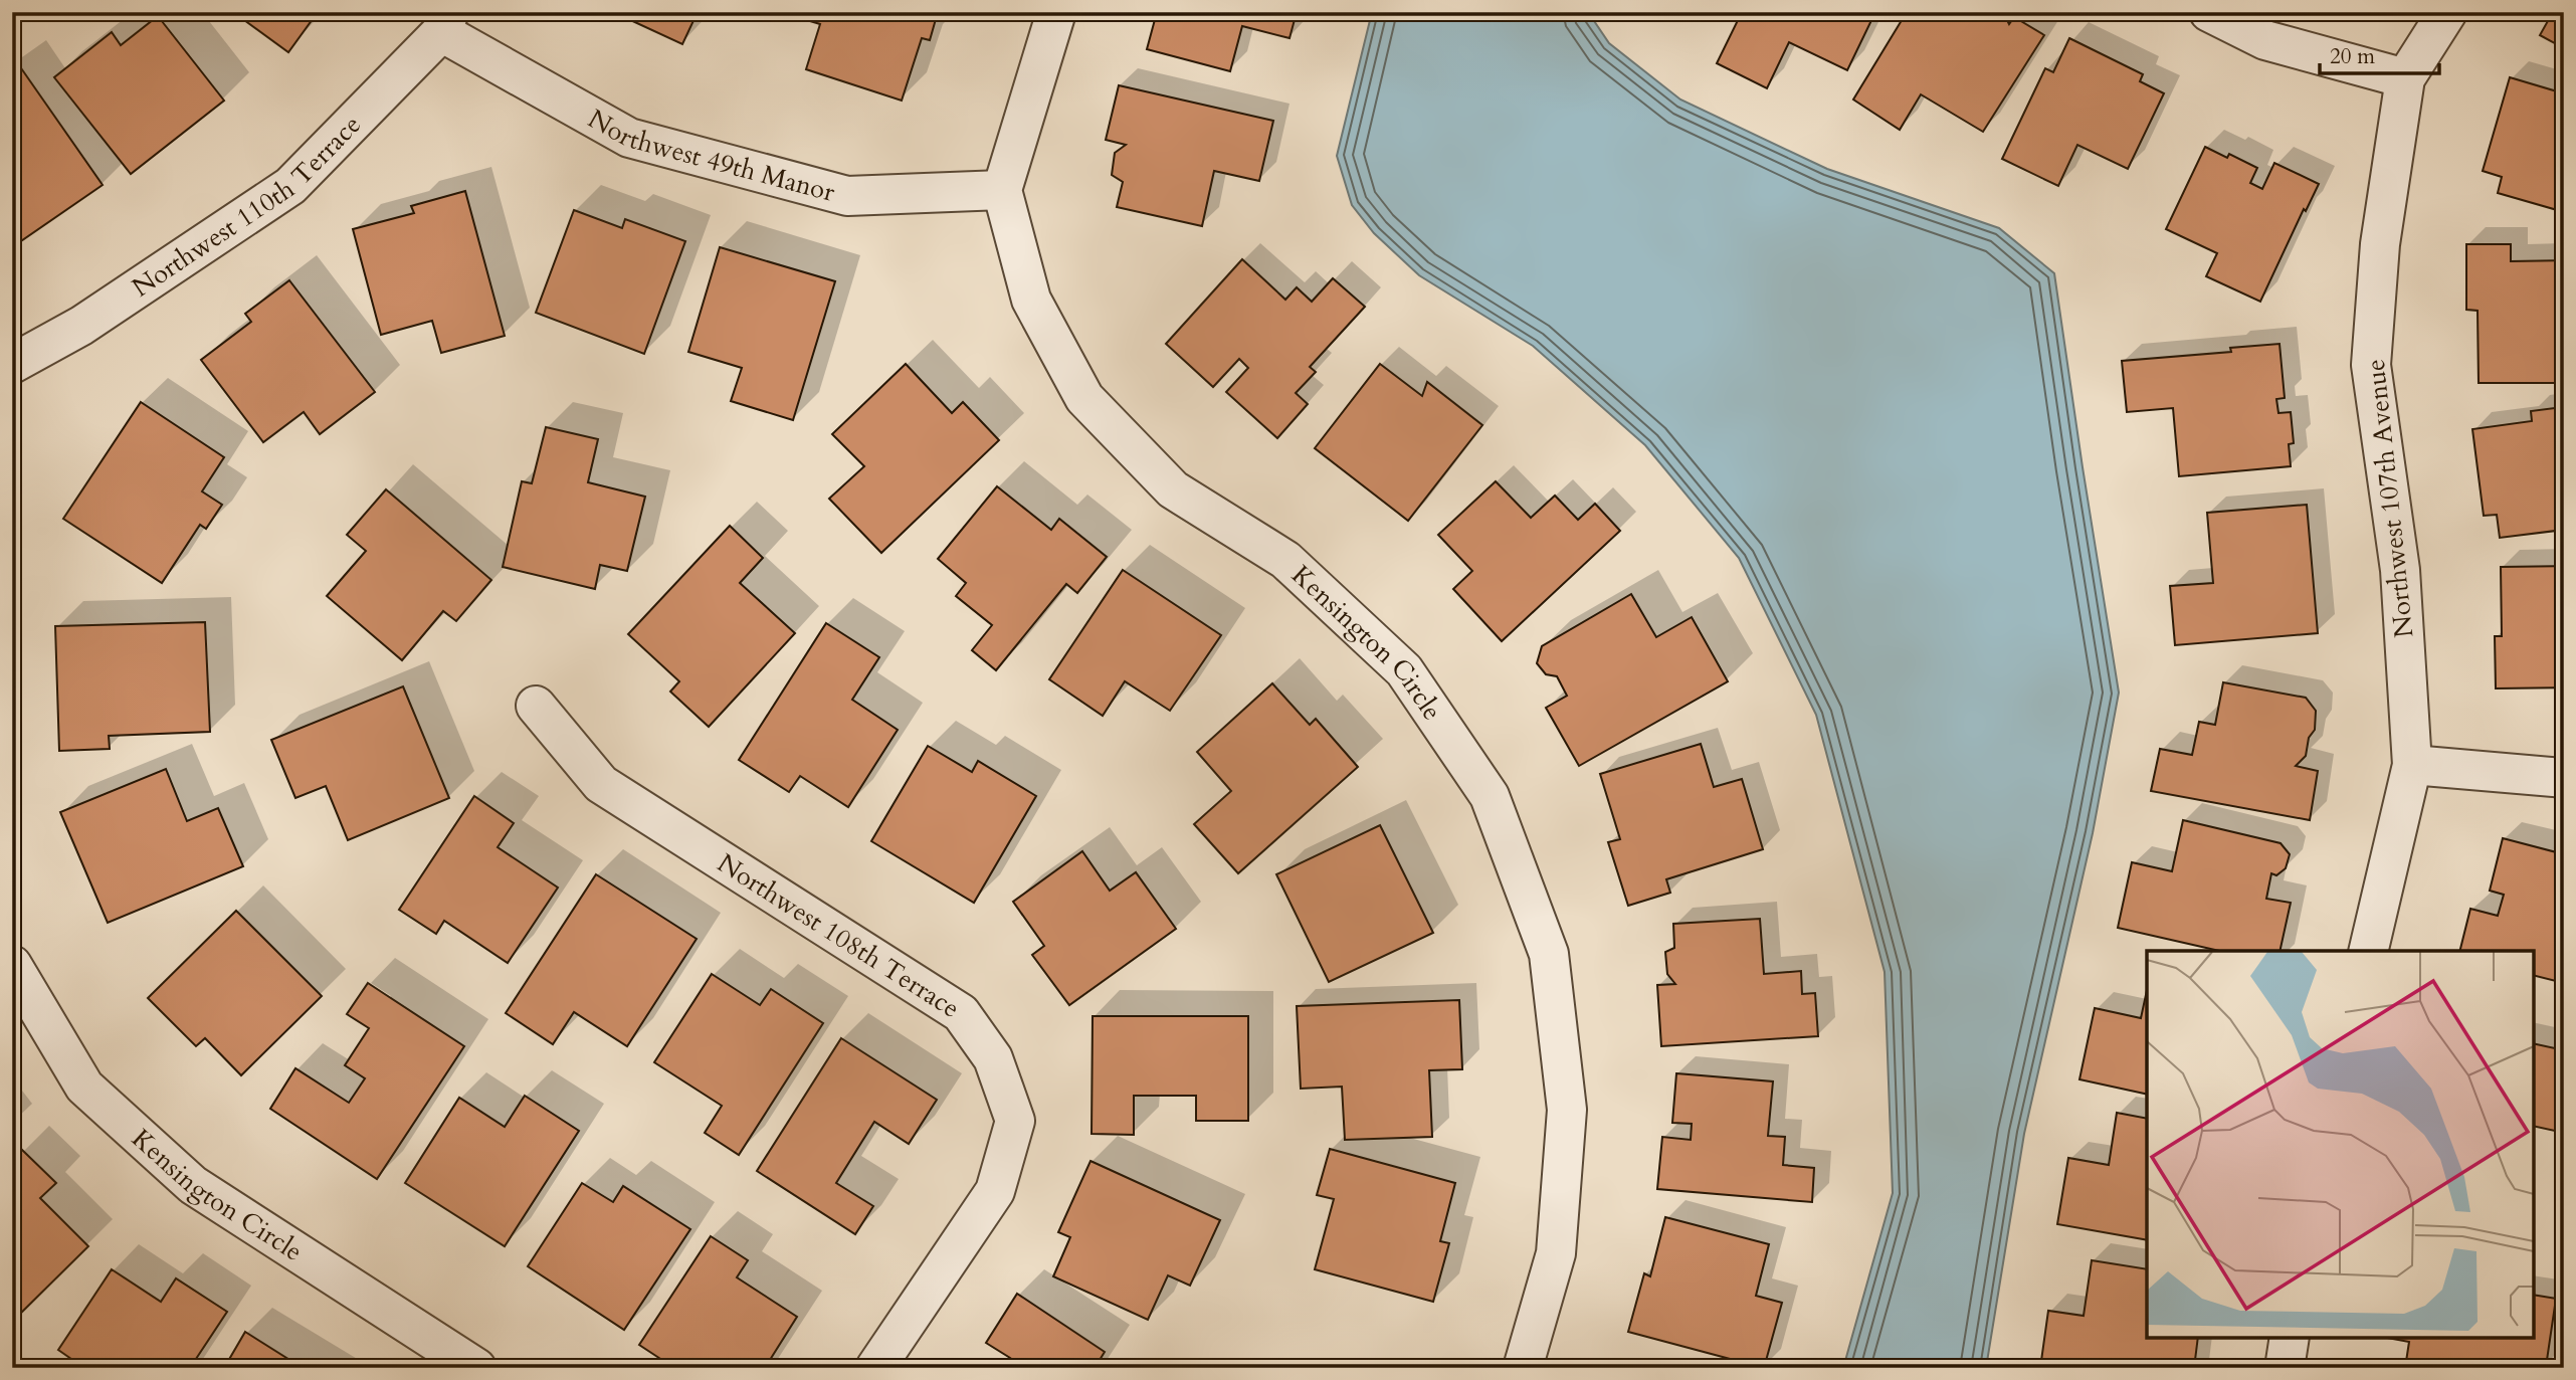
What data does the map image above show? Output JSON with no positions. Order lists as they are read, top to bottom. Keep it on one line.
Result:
{"streets":{"street":["Northwest 49th Manor","Northwest 110th Terrace","Northwest 107th Avenue","Kensington Circle","Northwest 108th Terrace"]},"crossings":[["Northwest 49th Manor","Northwest 110th Terrace"],["Northwest 49th Manor","Kensington Circle"]],"scale_bar":"20 m"}
